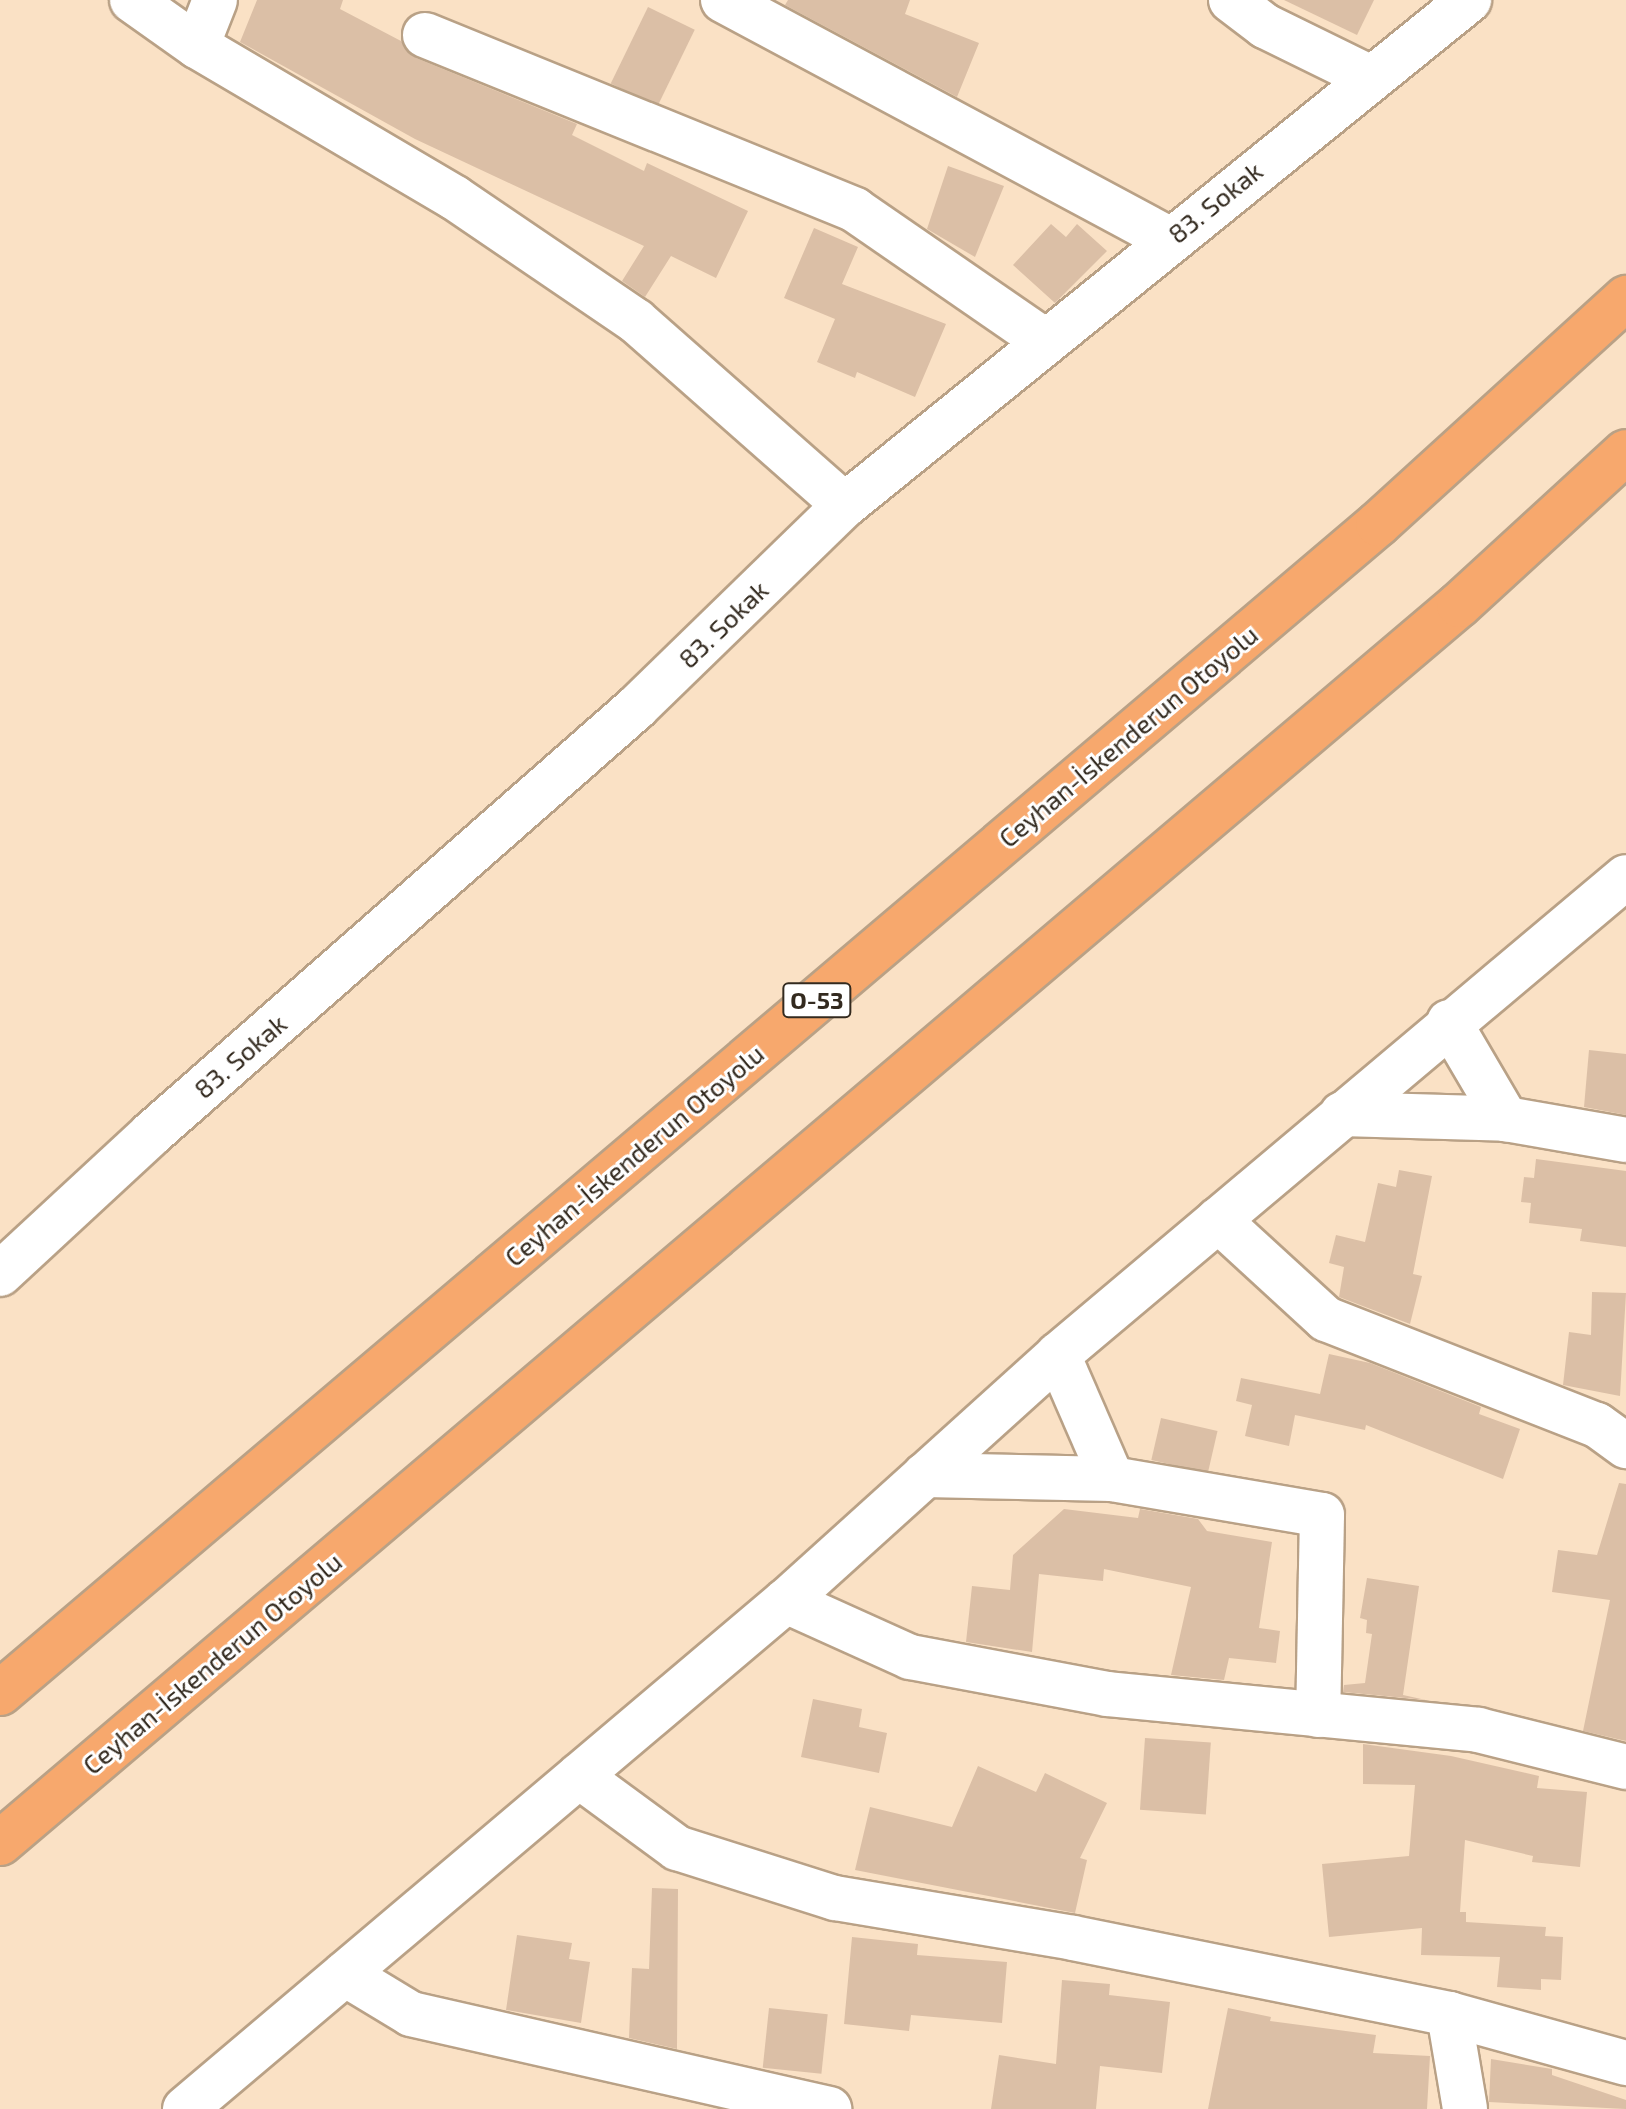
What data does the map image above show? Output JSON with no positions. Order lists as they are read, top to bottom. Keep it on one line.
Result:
{"streets":{"highway":["Ceyhan-İskenderun Otoyolu","O-53"],"street":["83. Sokak"]}}
